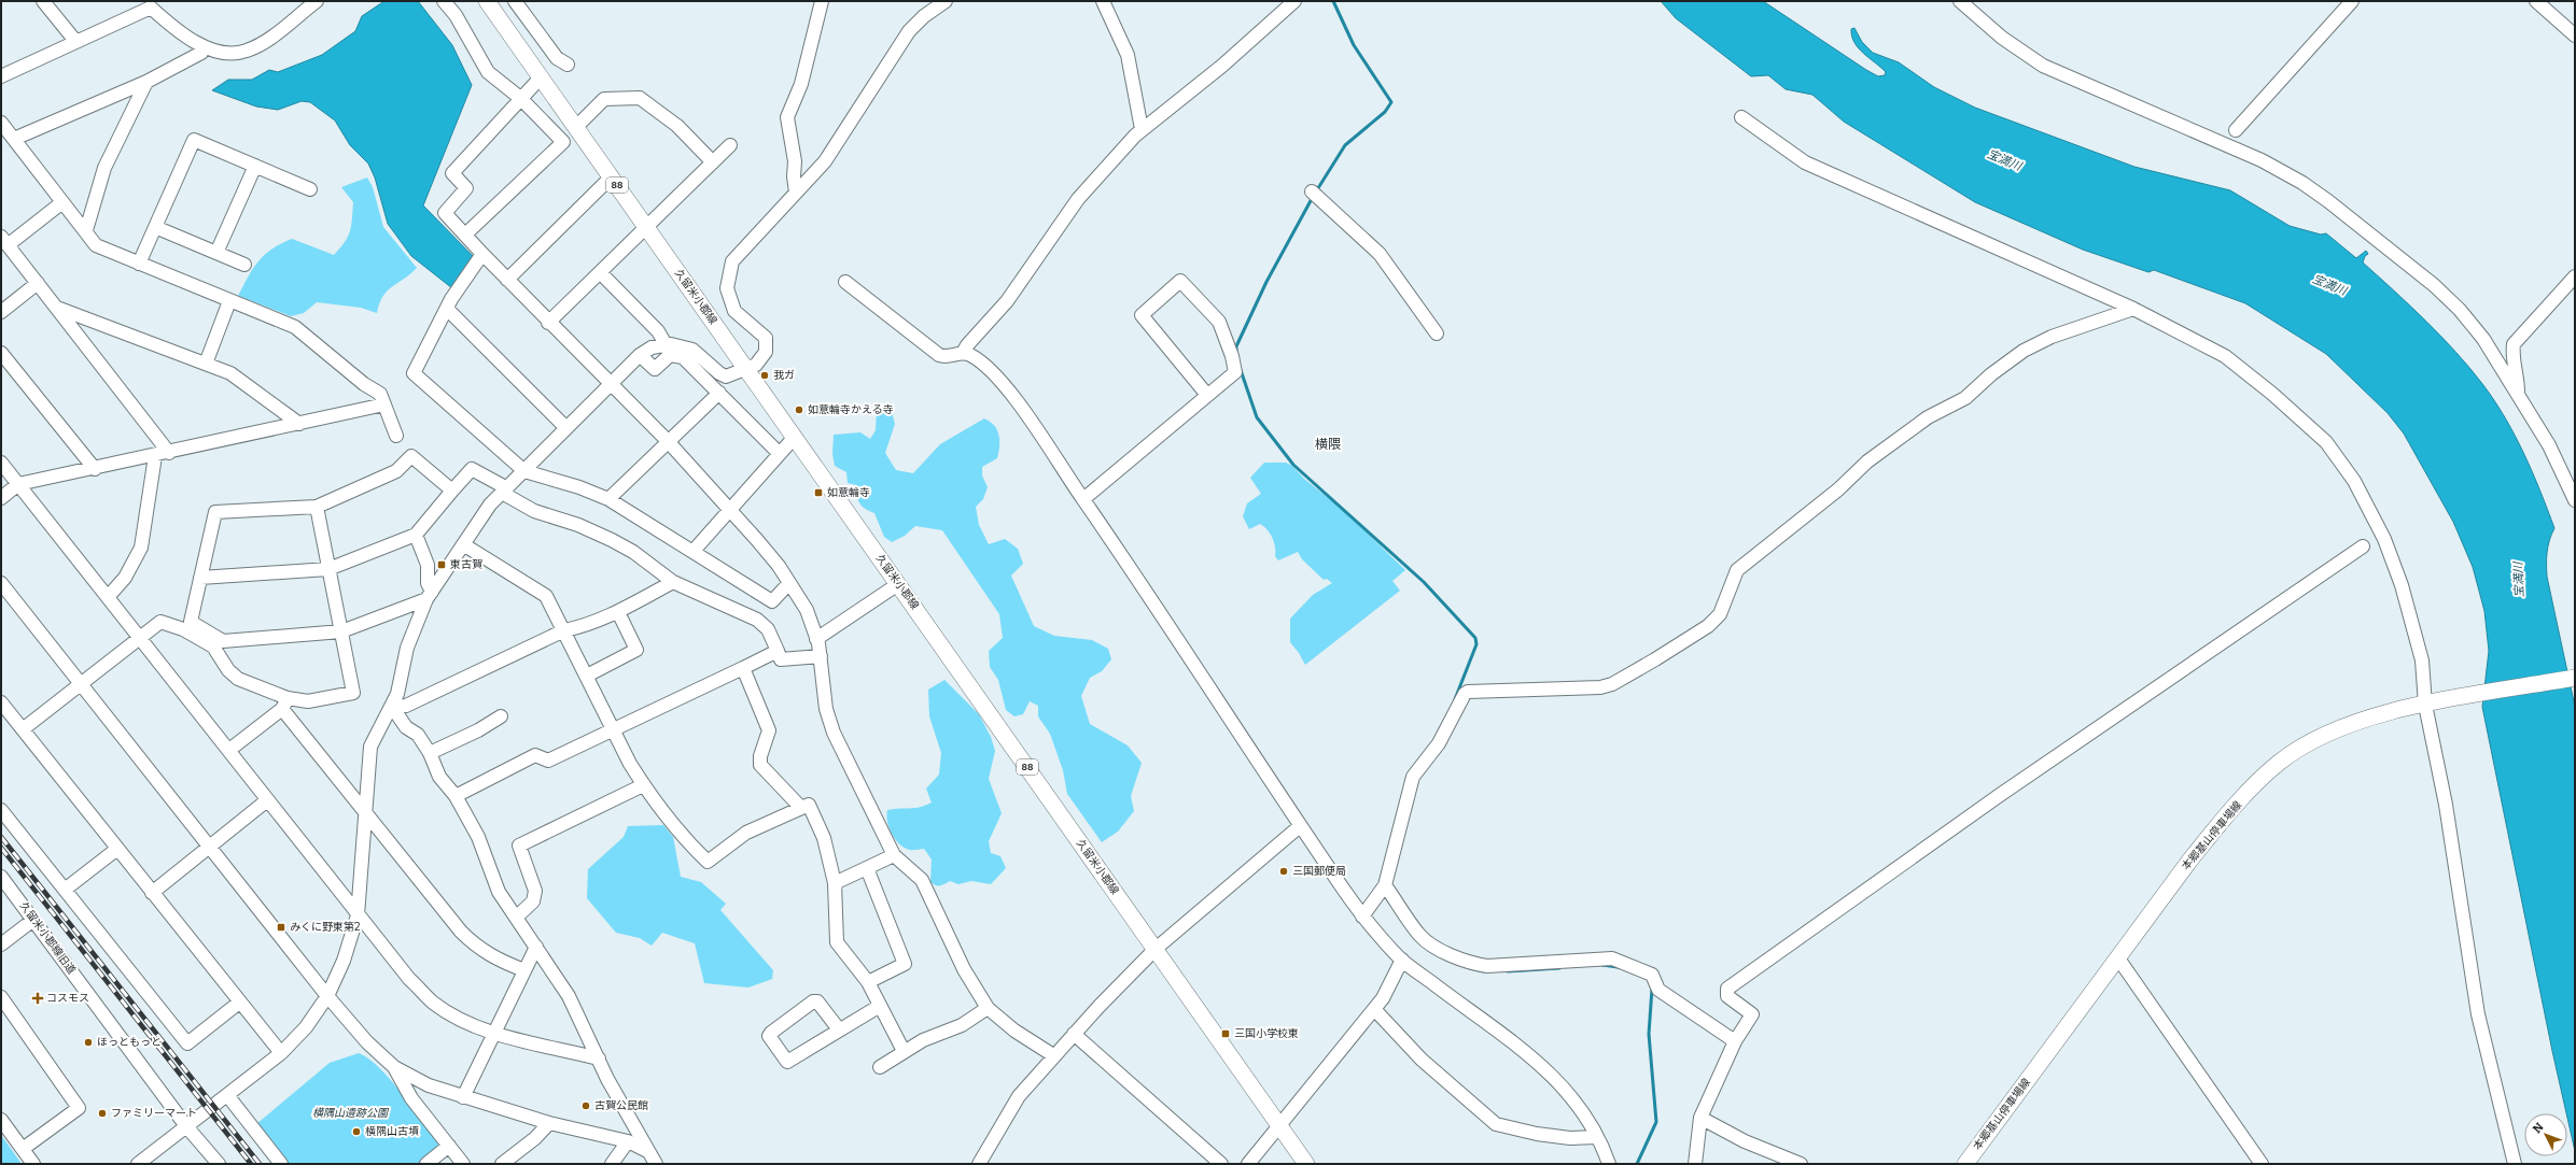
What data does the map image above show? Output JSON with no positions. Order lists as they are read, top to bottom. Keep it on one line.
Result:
{"streets":{"main road":["88","久留米小郡線","本郷基山停車場線"],"street":["久留米小郡線旧道"]},"districts":["横隈"],"water":["宝満川"],"parks":["横隅山遺跡公園"],"places":{"other":["我ガ","如意輪寺かえる寺","三国郵便局","ほっともっと","古賀公民館","ファミリーマート","横隅山古墳"],"transit":["如意輪寺","東古賀","みくに野東第2","三国小学校東"],"health":["コスモス"]},"north":"top left"}
